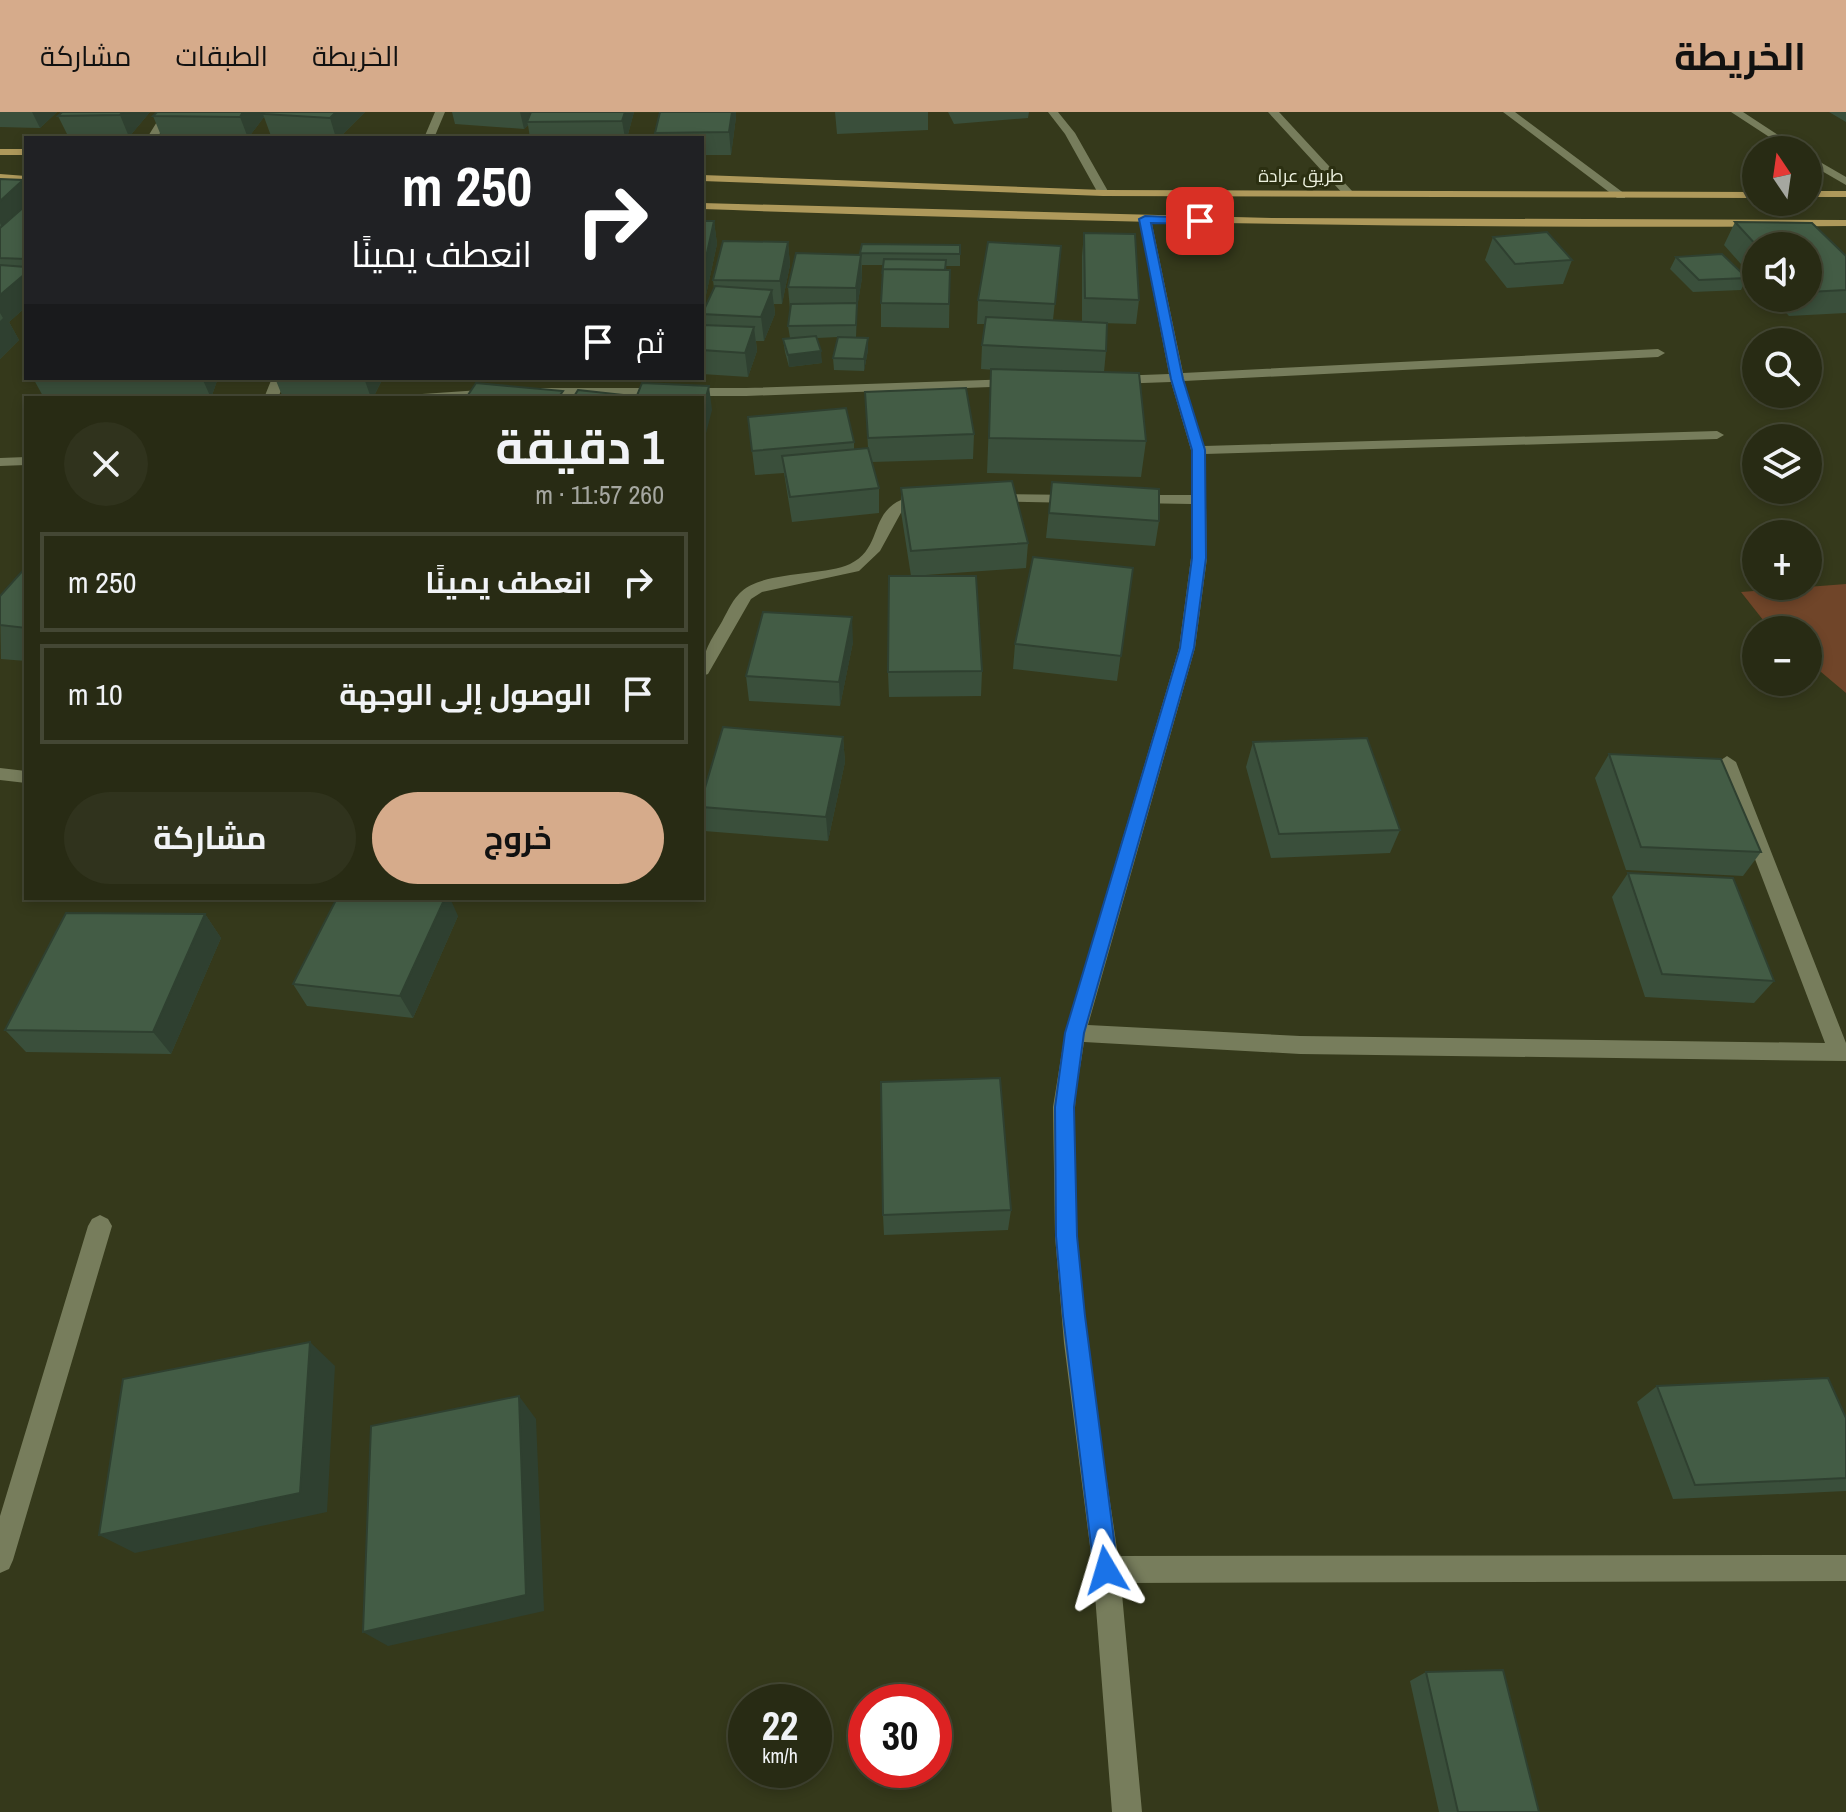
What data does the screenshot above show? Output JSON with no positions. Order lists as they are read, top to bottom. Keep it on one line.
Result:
{"streets":{"main road":["طريق عرادة"]},"north":"top","page":{"header":"الخريطة","nav":["الخريطة","الطبقات","مشاركة"],"map_buttons":["+","−"],"turn":["250 m","انعطف يمينًا"],"then":"ثم","heading":["1 دقيقة","260 m · 11:57"],"list":[{"name":"انعطف يمينًا","value":"250 m"},{"name":"الوصول إلى الوجهة","value":"10 m"}],"buttons":["خروج","مشاركة"],"speed":"22 km/h","limit":"30"}}
